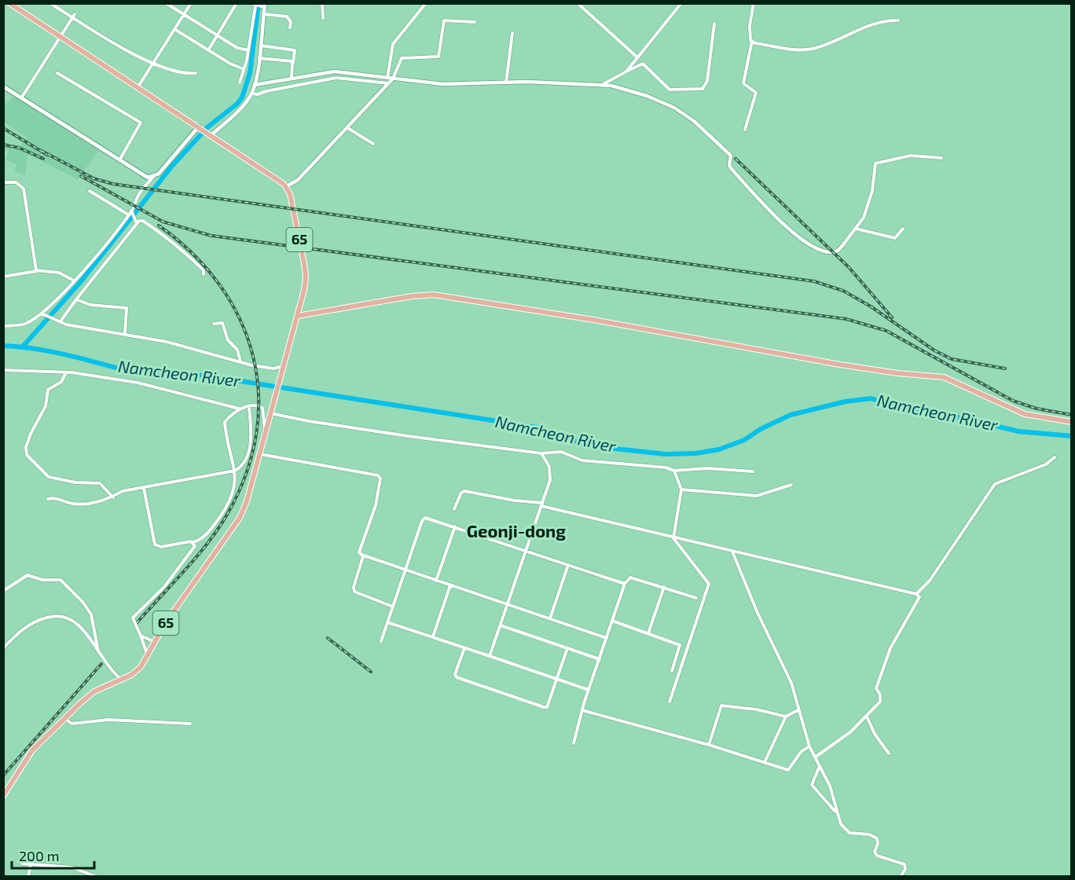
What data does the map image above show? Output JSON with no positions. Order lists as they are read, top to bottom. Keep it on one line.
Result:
{"streets":{"main road":["65"]},"districts":["Geonji-dong"],"water":["Namcheon River"],"scale_bar":"200 m"}
